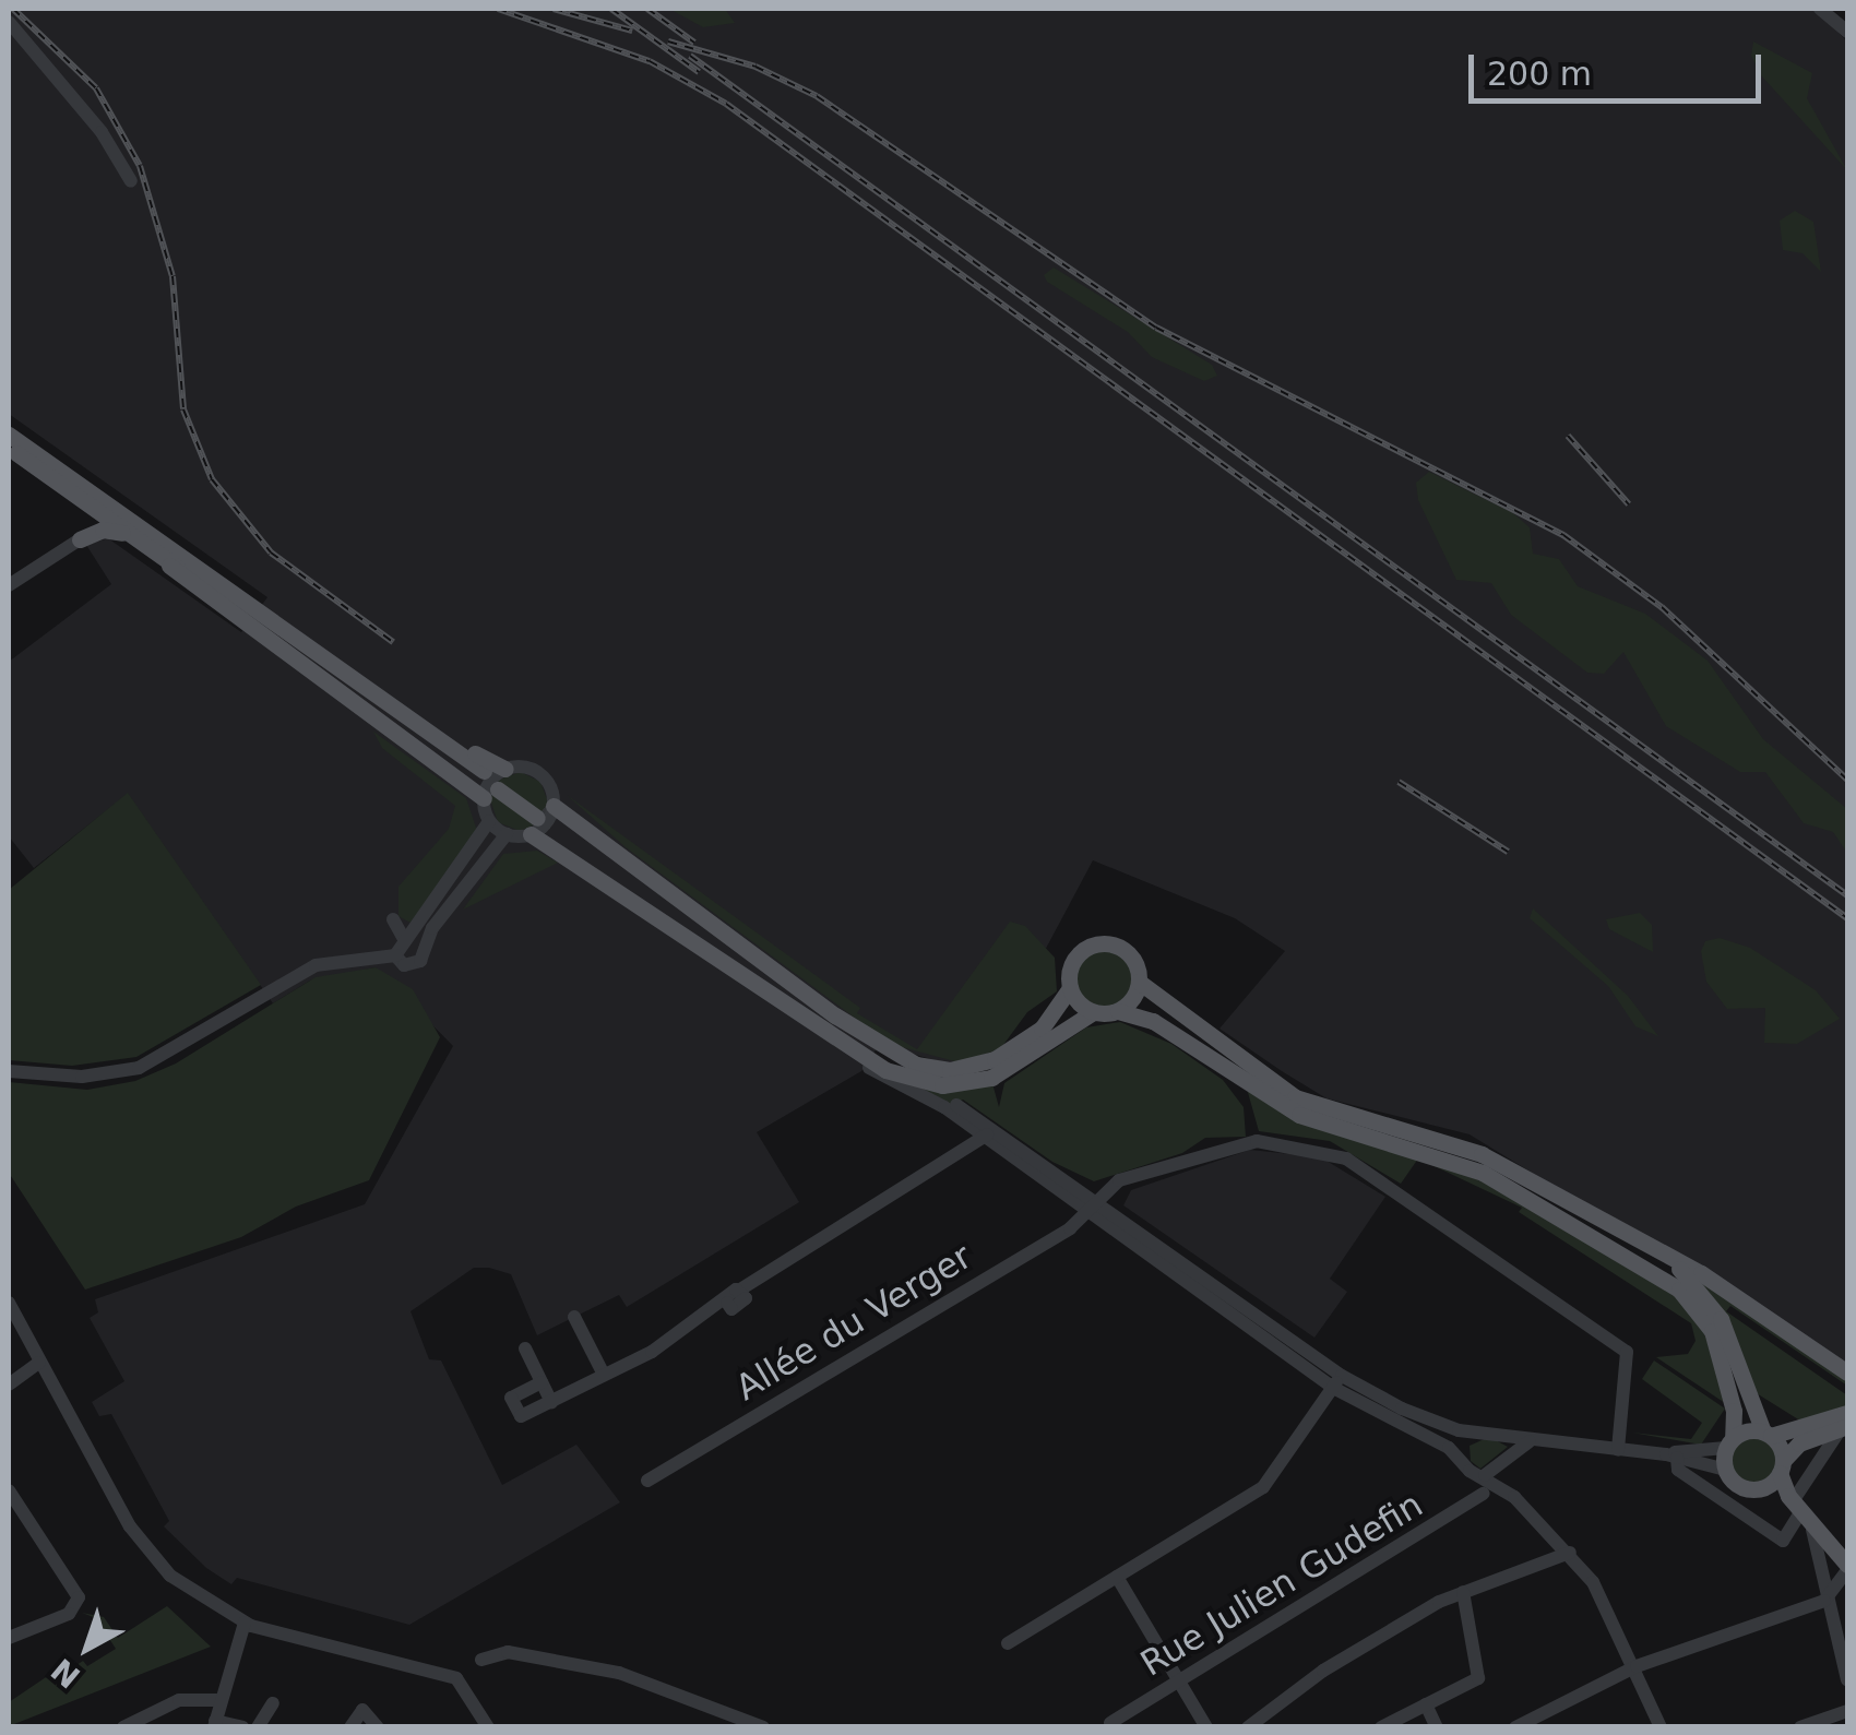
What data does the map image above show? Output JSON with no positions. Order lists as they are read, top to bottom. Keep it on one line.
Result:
{"streets":{"street":["Allée du Verger","Rue Julien Gudefin"]},"scale_bar":"200 m","north":"bottom left"}
